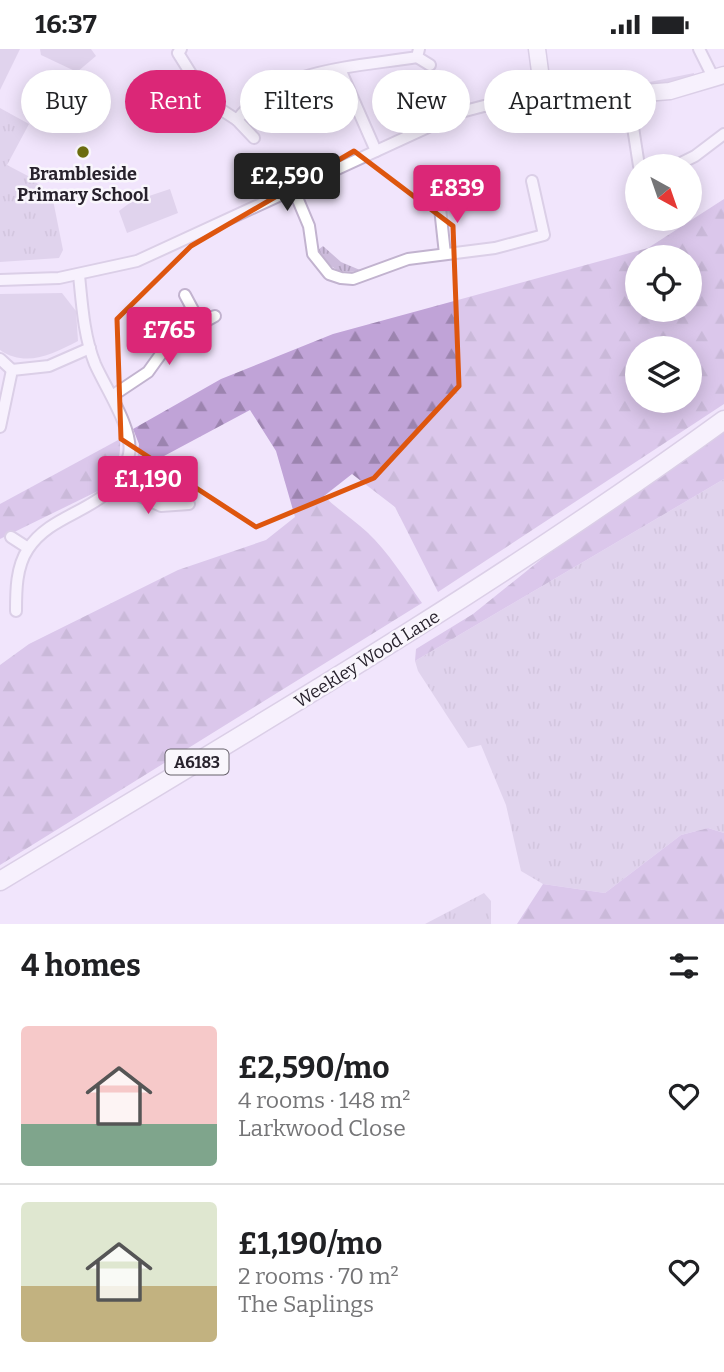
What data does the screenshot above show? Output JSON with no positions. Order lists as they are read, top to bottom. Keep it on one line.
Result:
{"streets":{"main road":["Weekley Wood Lane","A6183"]},"places":["Brambleside Primary School"],"north":"bottom right","page":{"status":"16:37","chip":["Buy","Rent","Filters","New","Apartment"],"price":["£2,590","£839","£765","£1,190"],"heading":"4 homes","list":[{"name":"£2,590/mo","note":"4 rooms · 148 m² · Larkwood Close"},{"name":"£1,190/mo","note":"2 rooms · 70 m² · The Saplings"}]}}
